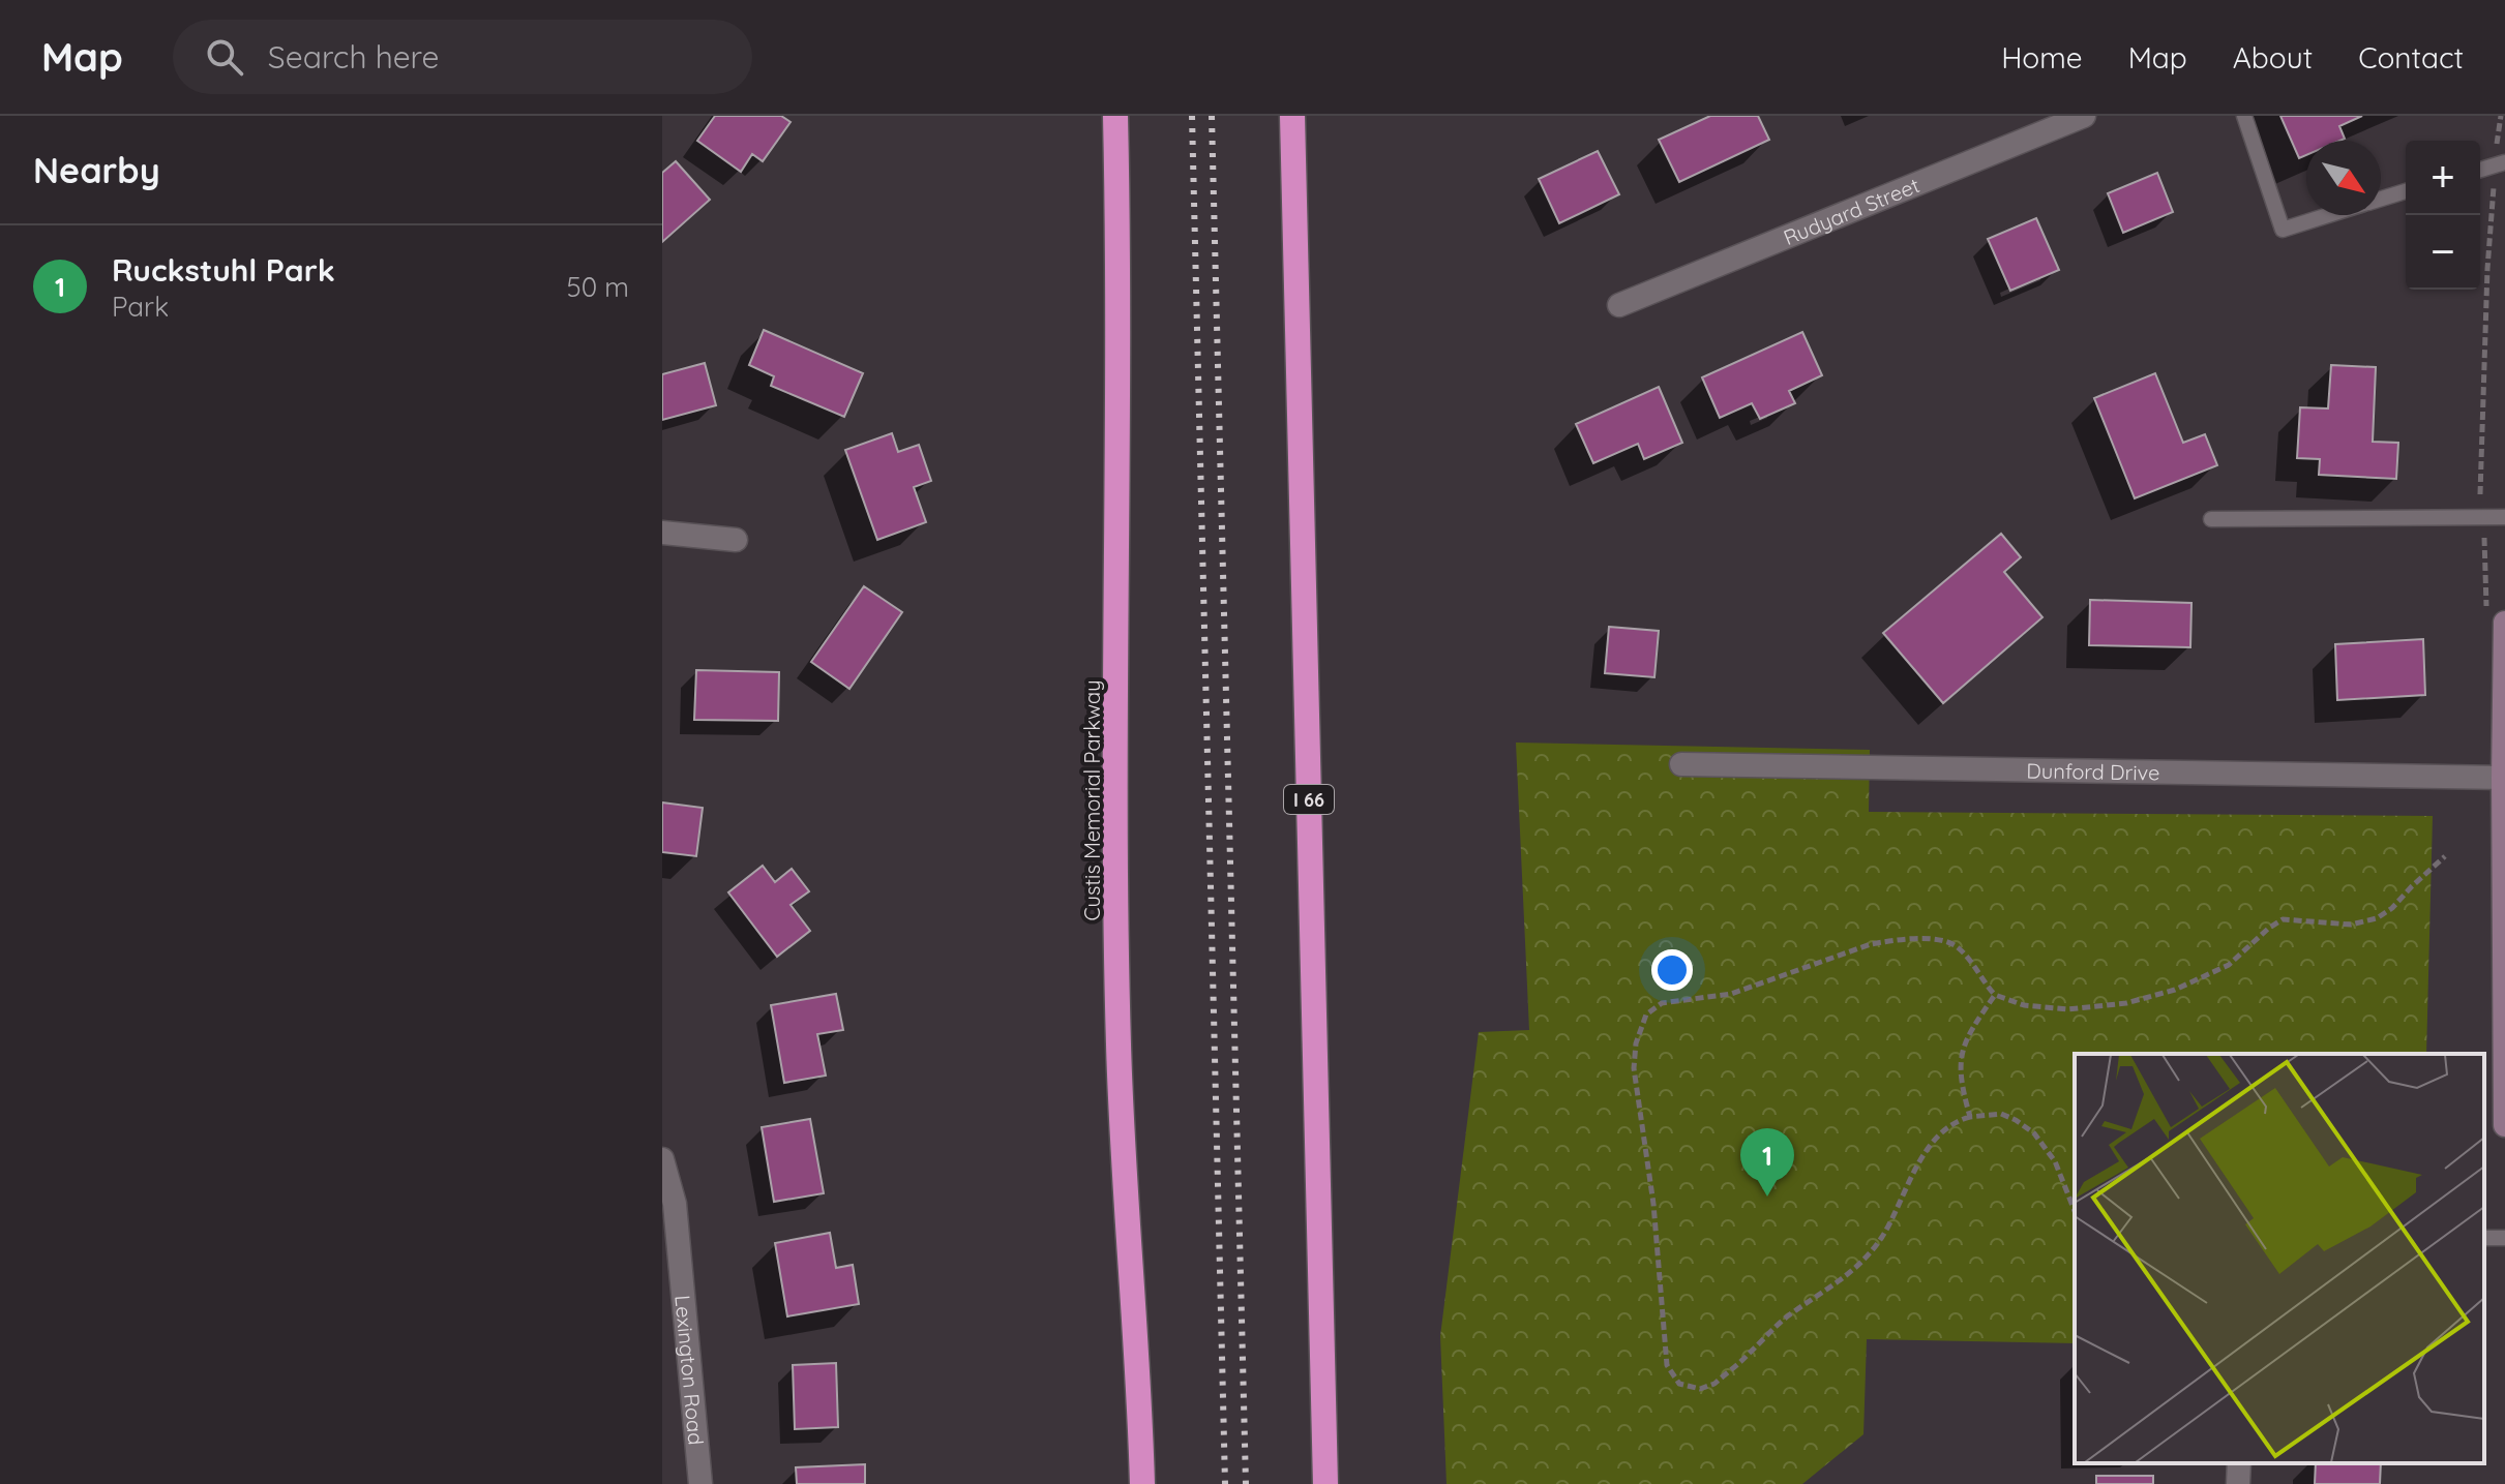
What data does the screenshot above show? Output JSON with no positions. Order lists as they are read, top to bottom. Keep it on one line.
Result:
{"streets":{"highway":["I 66","Custis Memorial Parkway"],"street":["Rudyard Street","Dunford Drive","Lexington Road"]},"north":"bottom right","page":{"header":"Map","search":"Search here","nav":["Home","Map","About","Contact"],"heading":"Nearby","map_buttons":["+","−"],"list":[{"mark":"1","name":"Ruckstuhl Park","note":"Park","value":"50 m"}],"pins":"1"}}
